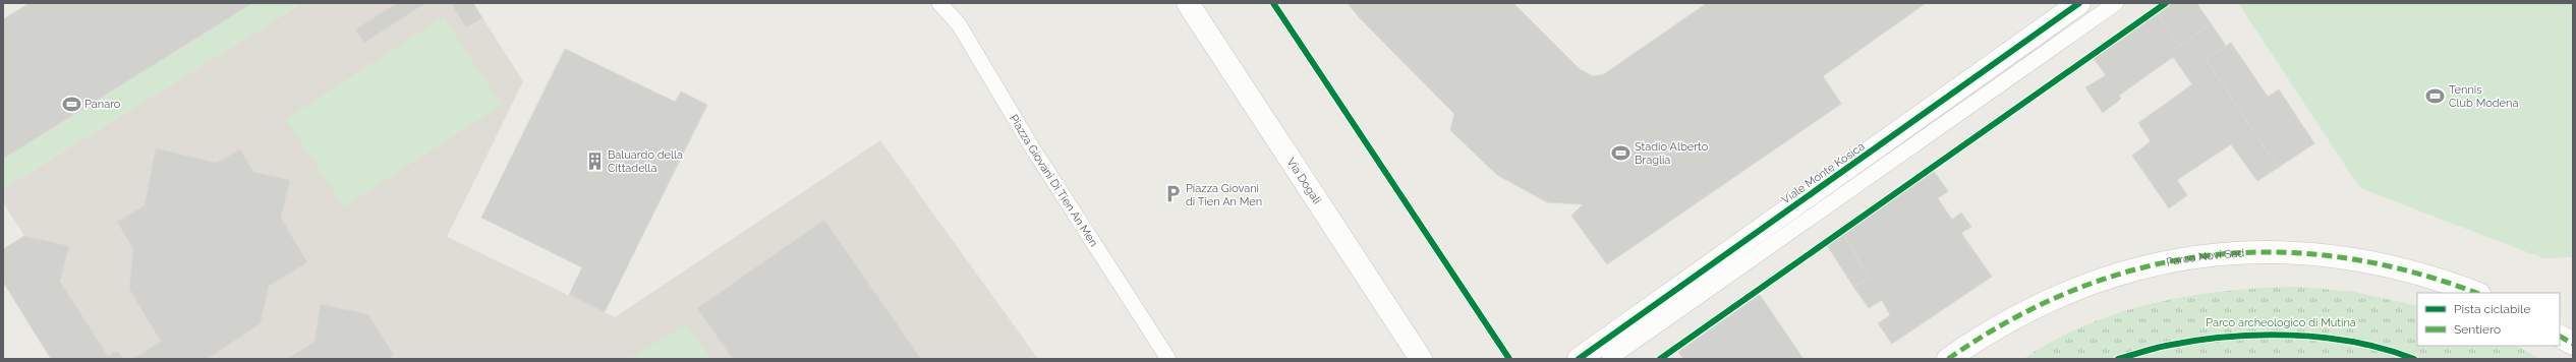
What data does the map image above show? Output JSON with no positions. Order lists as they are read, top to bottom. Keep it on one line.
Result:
{"streets":{"street":["Viale Monte Kosica","Via Dogali","Parco Novi Sad"],"lane":["Piazza Giovani Di Tien An Men"]},"parks":["Parco archeologico di Mutina"],"places":{"sports":["Tennis Club Modena","Panaro","Stadio Alberto Braglia"],"building":["Baluardo della Cittadella"],"parking":["Piazza Giovani di Tien An Men"]},"legend":["Pista ciclabile","Sentiero"]}
